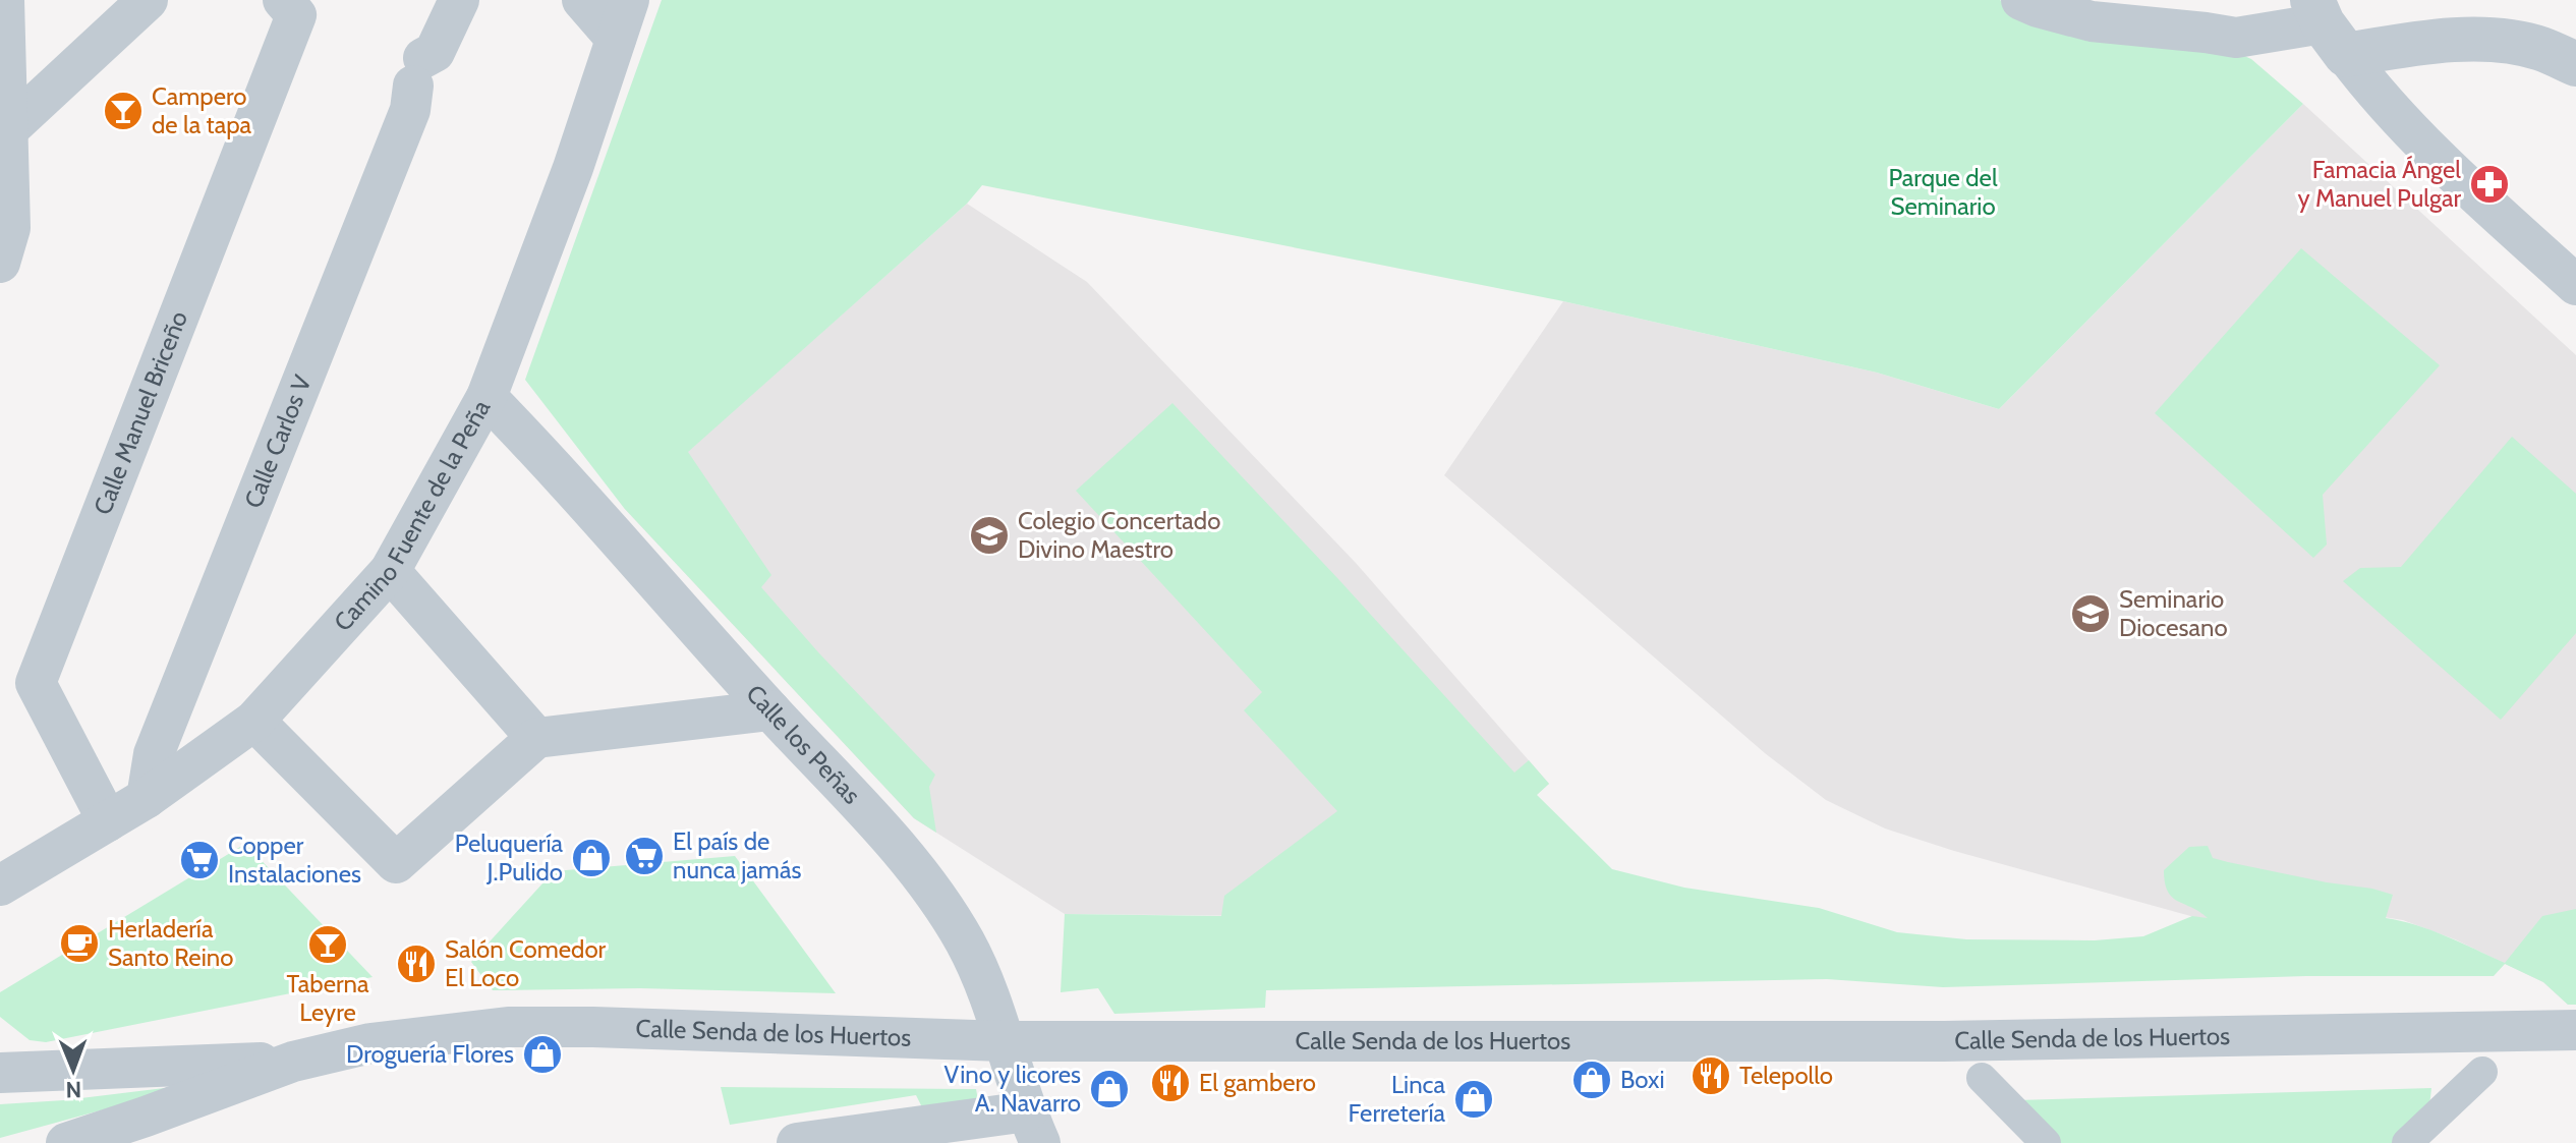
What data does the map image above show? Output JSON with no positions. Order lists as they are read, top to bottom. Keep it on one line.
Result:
{"streets":{"street":["Calle Manuel Briceño","Calle Carlos V","Camino Fuente de la Peña","Calle los Peñas","Calle Senda de los Huertos"]},"crossings":[["Calle Manuel Briceño","Camino Fuente de la Peña"],["Calle Carlos V","Camino Fuente de la Peña"],["Camino Fuente de la Peña","Calle los Peñas"],["Calle los Peñas","Calle Senda de los Huertos"]],"parks":["Parque del Seminario"],"places":{"bar":["Campero de la tapa","Taberna Leyre"],"pharmacy":["Famacia Ángel y Manuel Pulgar"],"school or university":["Colegio Concertado Divino Maestro","Seminario Diocesano"],"supermarket":["El país de nunca jamás","Copper Instalaciones"],"shop":["Peluquería J.Pulido","Droguería Flores","Boxi","Vino y licores A. Navarro","Linca Ferretería"],"cafe":["Herladería Santo Reino"],"restaurant":["Salón Comedor El Loco","Telepollo","El gambero"]},"north":"bottom"}
